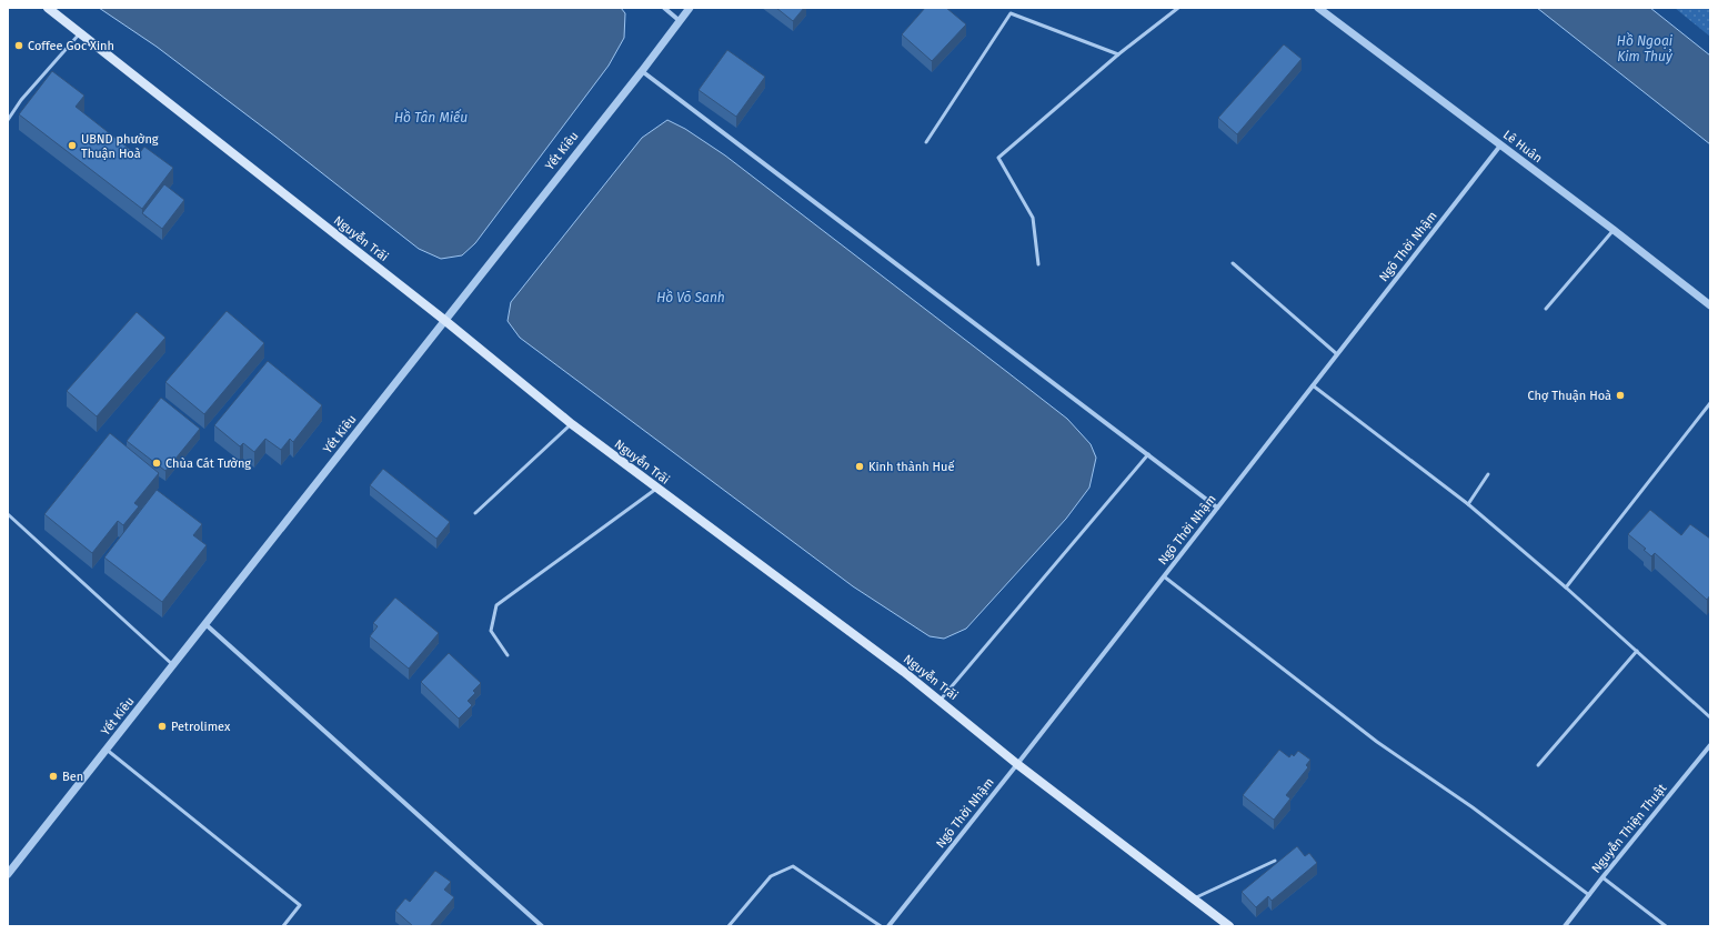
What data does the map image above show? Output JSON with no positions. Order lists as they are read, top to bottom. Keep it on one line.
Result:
{"streets":{"main road":["Nguyễn Trãi"],"street":["Lê Huân","Yết Kiêu","Ngô Thời Nhậm","Nguyễn Thiện Thuật"]},"crossings":[["Lê Huân","Ngô Thời Nhậm"],["Yết Kiêu","Nguyễn Trãi"],["Nguyễn Trãi","Ngô Thời Nhậm"]],"water":["Hồ Ngoại Kim Thuỷ","Hồ Tân Miếu","Hồ Võ Sanh"],"places":["Coffee Goc Xinh","UBND phường Thuận Hoà","Chợ Thuận Hoà","Chùa Cát Tường","Kinh thành Huế","Petrolimex","Ben"]}
